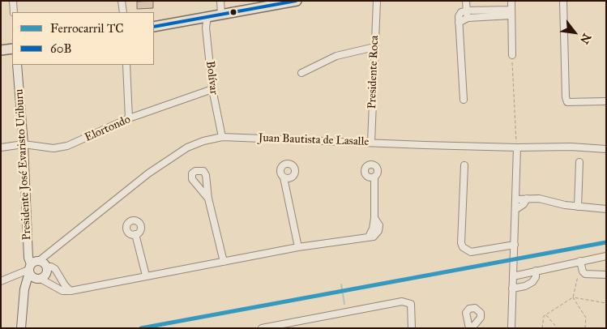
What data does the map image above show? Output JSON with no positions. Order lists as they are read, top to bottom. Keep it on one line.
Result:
{"streets":{"street":["Presidente Roca","Bolívar","Elortondo","Juan Bautista de Lasalle","Presidente José Evaristo Uriburu"]},"crossings":[["Presidente Roca","Juan Bautista de Lasalle"],["Bolívar","Elortondo"],["Bolívar","Juan Bautista de Lasalle"],["Elortondo","Presidente José Evaristo Uriburu"],["Juan Bautista de Lasalle","Presidente José Evaristo Uriburu"]],"lines":["transit line 60B","rail line TC"],"legend":["Ferrocarril TC","60B"],"north":"bottom right"}
